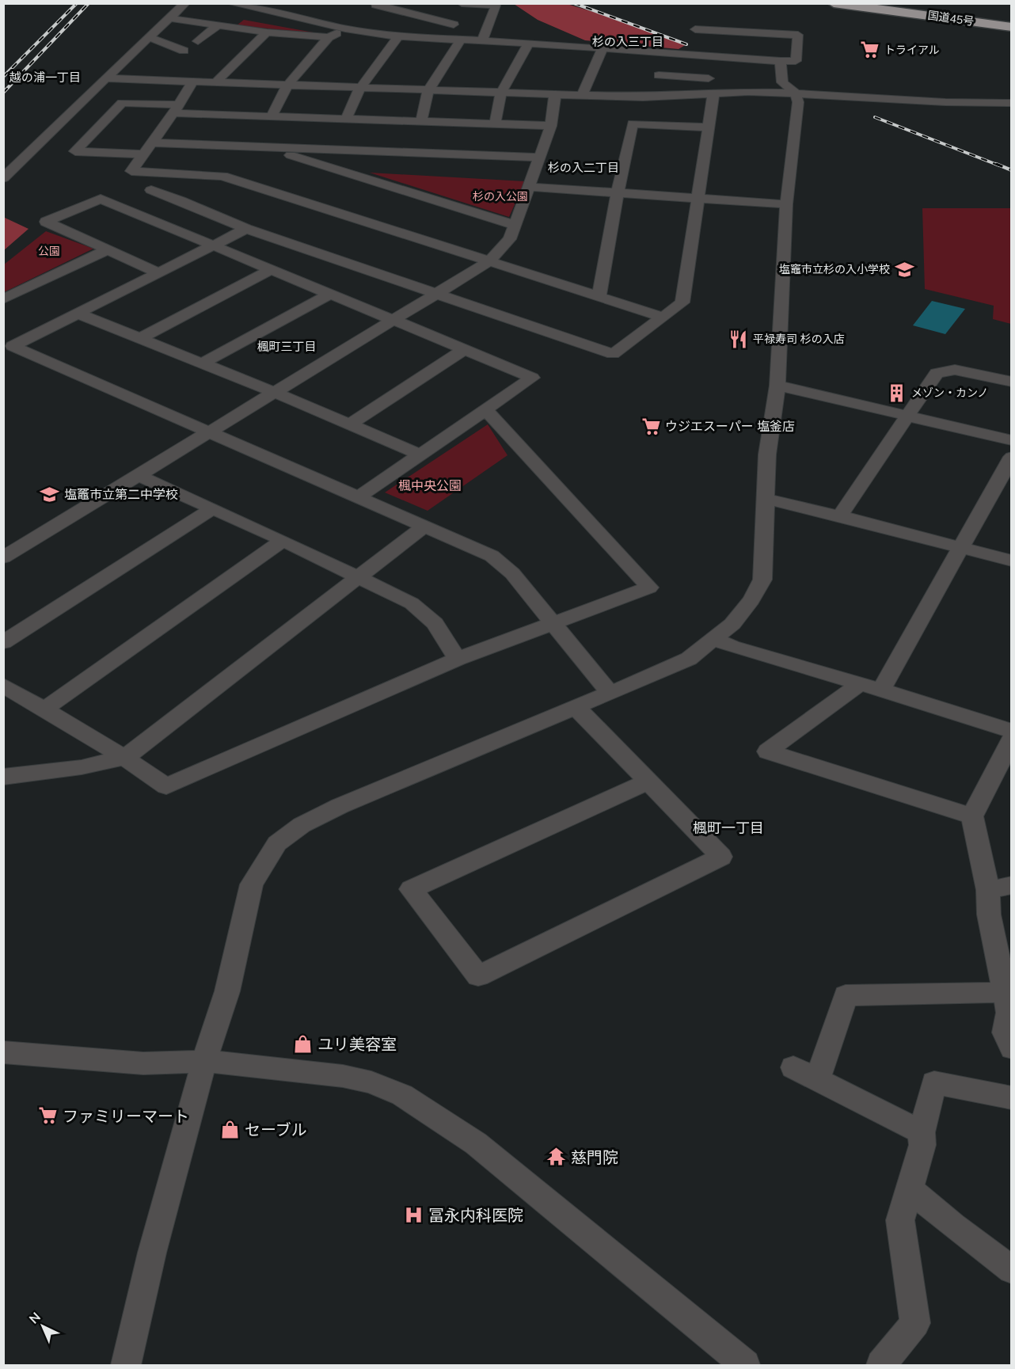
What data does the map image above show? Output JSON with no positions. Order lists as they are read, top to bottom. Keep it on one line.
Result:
{"streets":{"highway":["国道45号"]},"districts":["杉の入三丁目","越の浦一丁目","杉の入二丁目","楓町三丁目","楓町一丁目"],"parks":["杉の入公園","公園","楓中央公園"],"places":{"supermarket":["トライアル","ウジエスーパー 塩釜店","ファミリーマート"],"school or university":["塩竈市立杉の入小学校","塩竈市立第二中学校"],"restaurant":["平禄寿司 杉の入店"],"building":["メゾン・カンノ"],"shop":["ユリ美容室","セーブル"],"temple":["慈門院"],"hospital":["冨永内科医院"]},"north":"top left"}
